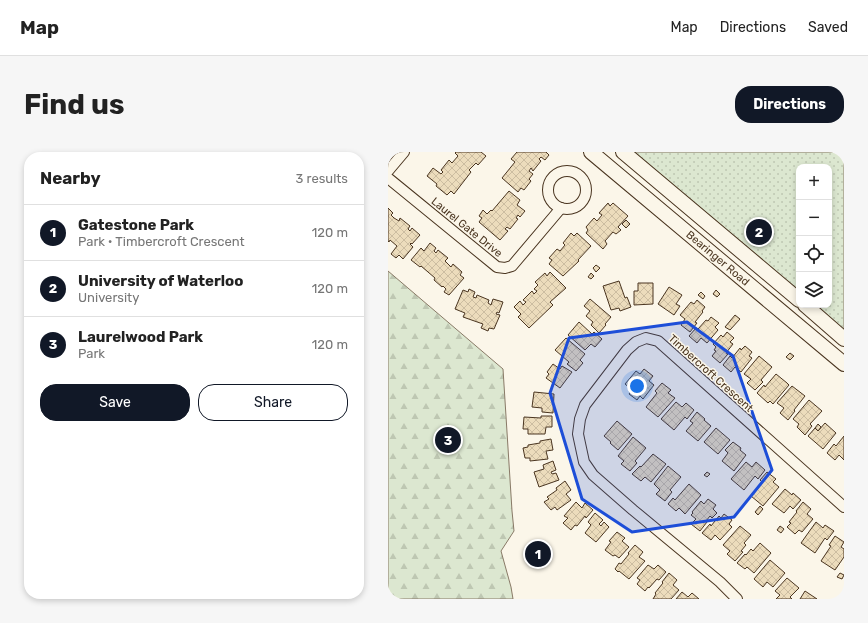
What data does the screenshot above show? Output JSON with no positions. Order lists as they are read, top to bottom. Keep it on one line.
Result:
{"streets":{"main road":["Bearinger Road"],"street":["Laurel Gate Drive","Timbercroft Crescent"]},"page":{"header":"Map","nav":["Map","Directions","Saved"],"buttons":["Directions",["Save","Share"]],"title":"Find us","heading":["Nearby","3 results"],"map_buttons":["+","−"],"list":[{"mark":"1","name":"Gatestone Park","note":"Park · Timbercroft Crescent","value":"120 m"},{"mark":"2","name":"University of Waterloo","note":"University","value":"120 m"},{"mark":"3","name":"Laurelwood Park","note":"Park","value":"120 m"}],"pins":["2","3","1"]}}
